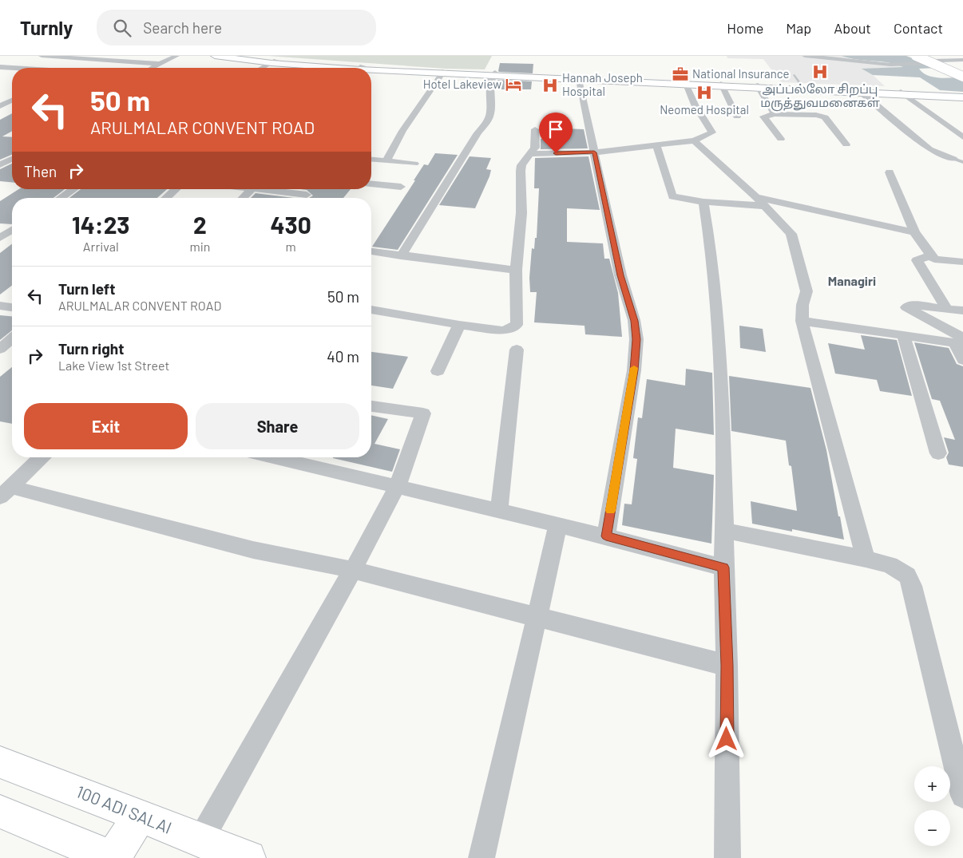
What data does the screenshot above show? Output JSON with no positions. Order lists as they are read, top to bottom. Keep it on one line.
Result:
{"streets":{"main road":["100 ADI SALAI"]},"districts":["Managiri"],"places":{"hospital":["அப்பல்லோ சிறப்பு மருத்துவமனைகள்","Hannah Joseph Hospital","Neomed Hospital"],"office":["National Insurance"],"hotel":["Hotel Lakeview"]},"page":{"header":"Turnly","search":"Search here","nav":["Home","Map","About","Contact"],"turn":["50 m","ARULMALAR CONVENT ROAD"],"then":"Then","eta":["14:23","Arrival","2","min","430","m"],"list":[{"name":"Turn left","note":"ARULMALAR CONVENT ROAD","value":"50 m"},{"name":"Turn right","note":"Lake View 1st Street","value":"40 m"}],"buttons":["Exit","Share"],"map_buttons":["+","−"]}}
